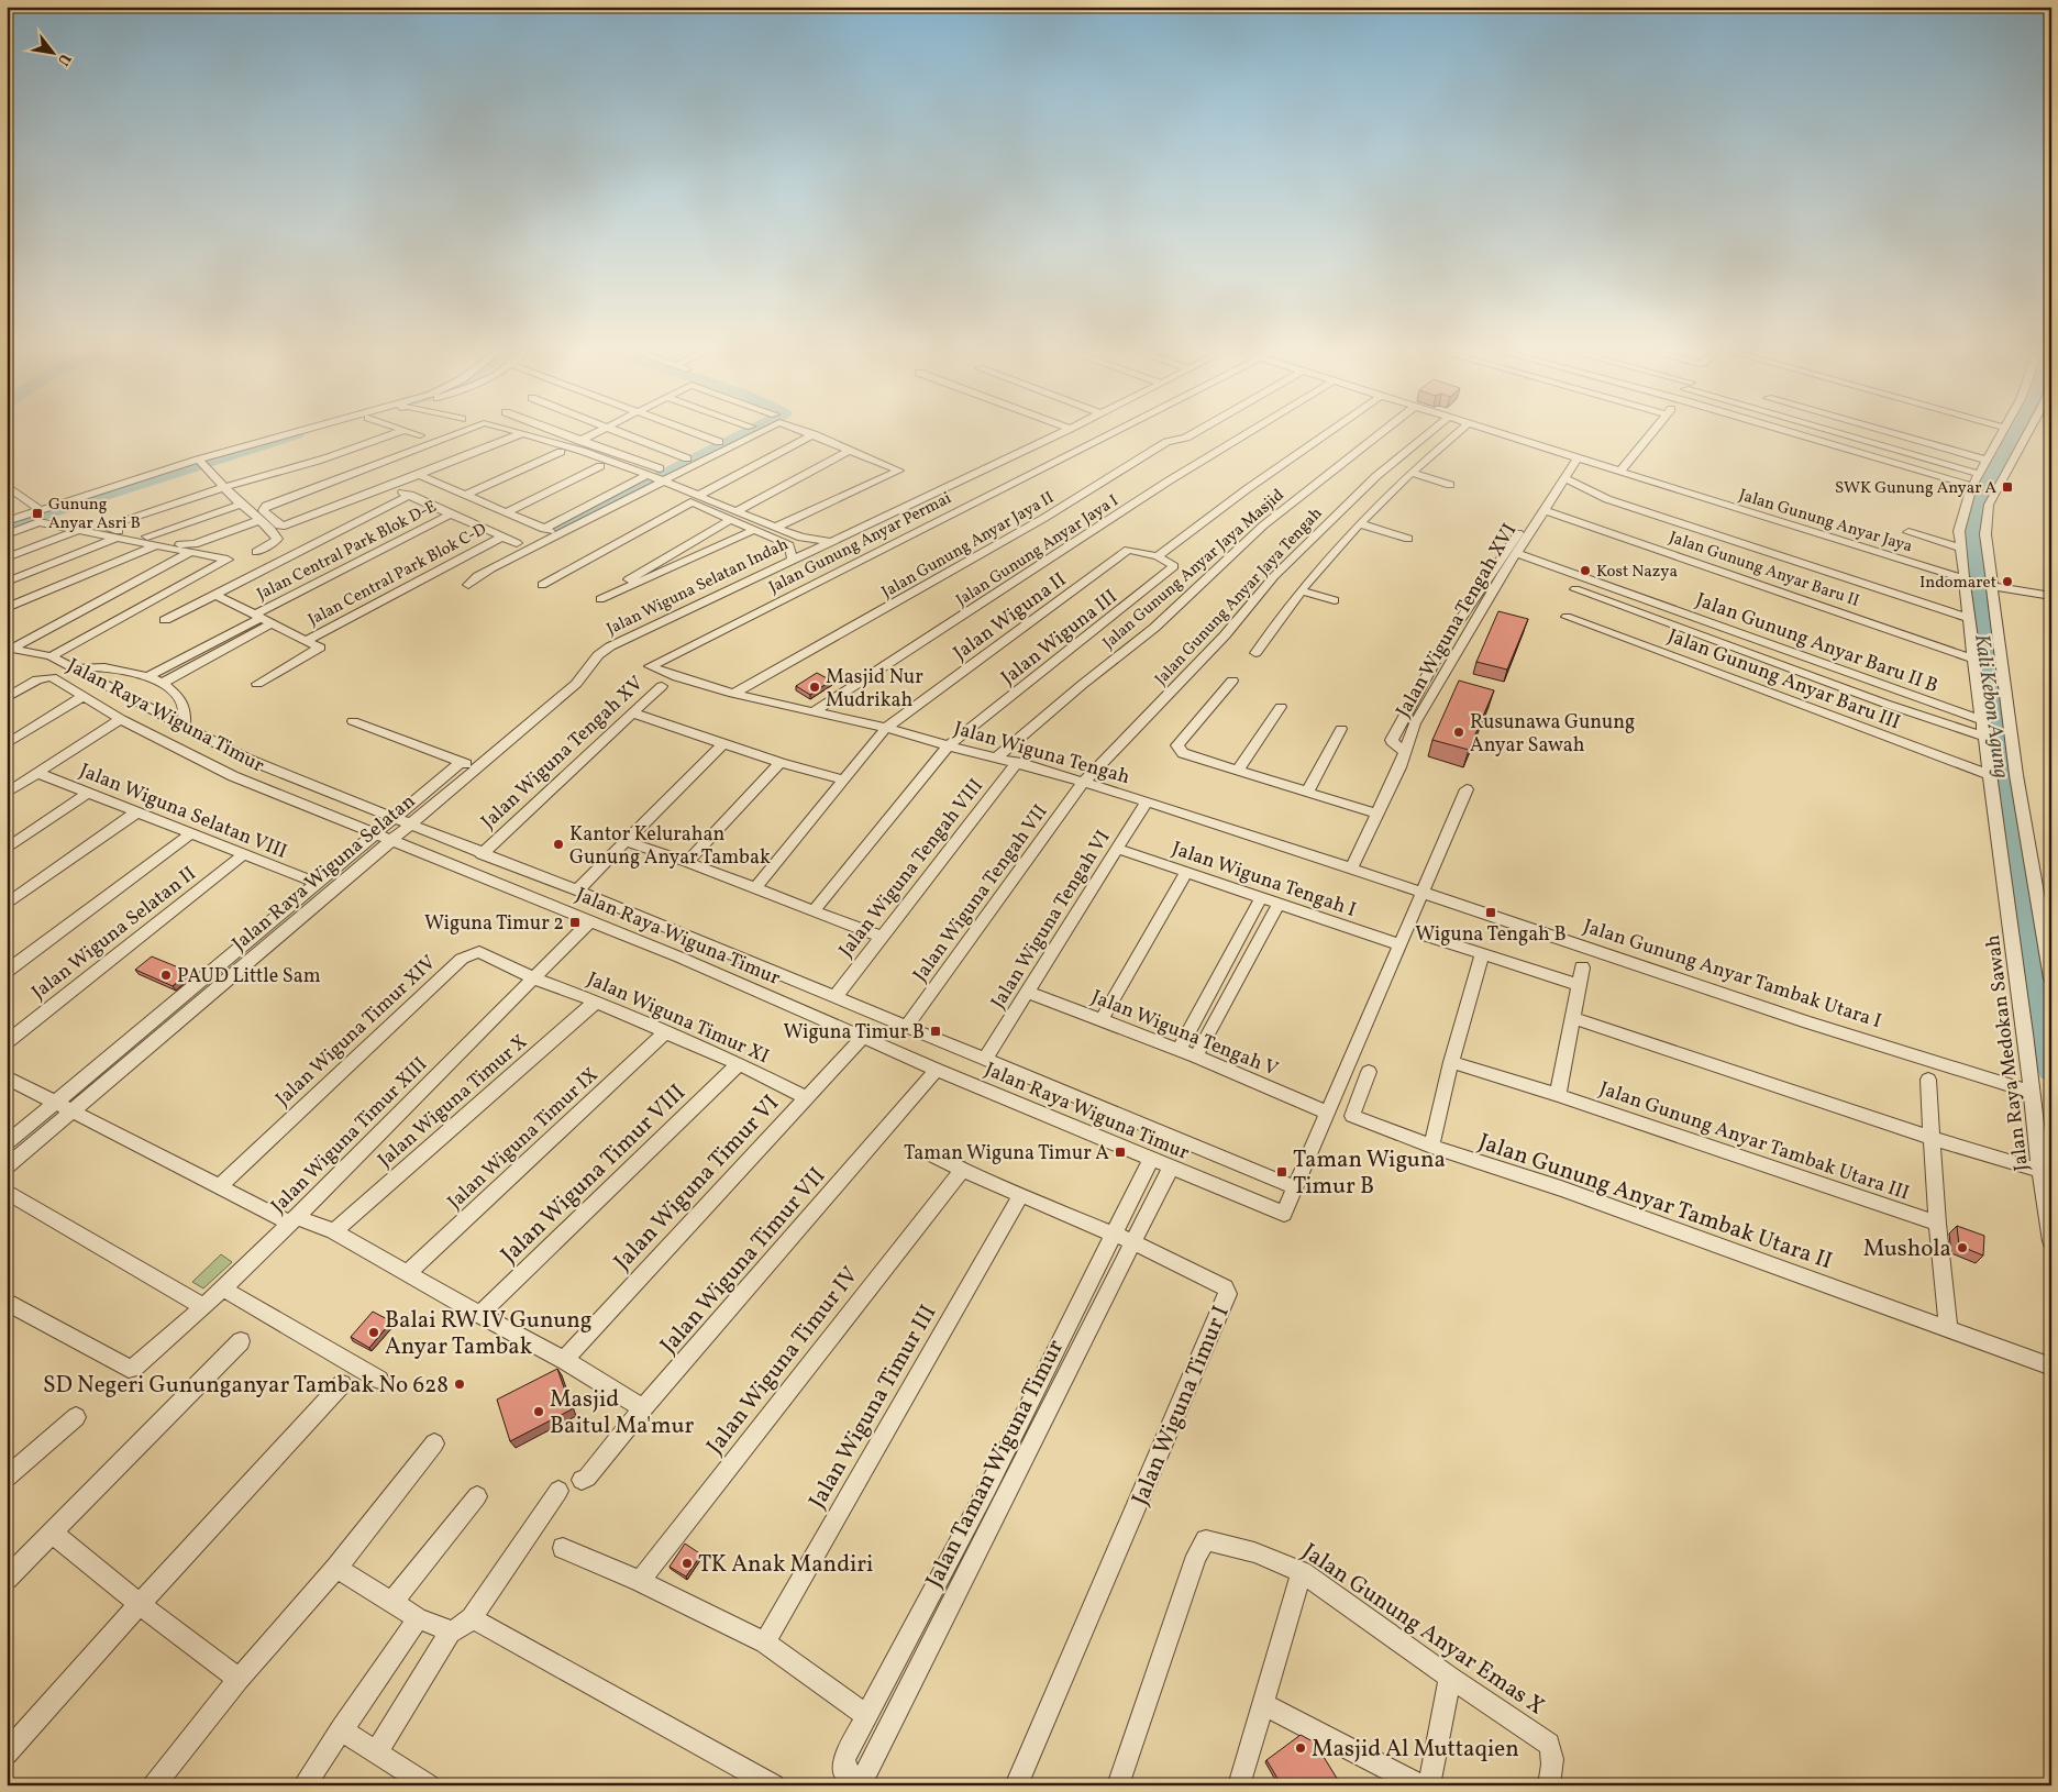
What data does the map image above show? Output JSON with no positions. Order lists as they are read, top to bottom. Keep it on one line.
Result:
{"streets":{"street":["Jalan Gunung Anyar Jaya","Jalan Gunung Anyar Permai","Jalan Gunung Anyar Jaya II","Jalan Central Park Blok D-E","Jalan Gunung Anyar Jaya I","Jalan Gunung Anyar Jaya Masjid","Jalan Gunung Anyar Baru II","Jalan Central Park Blok C-D","Jalan Wiguna Selatan Indah","Jalan Gunung Anyar Jaya Tengah","Jalan Wiguna II","Jalan Wiguna Tengah XVI","Jalan Wiguna III","Jalan Gunung Anyar Baru II B","Jalan Gunung Anyar Baru III","Jalan Raya Wiguna Timur","Jalan Wiguna Tengah XV","Jalan Wiguna Tengah","Jalan Wiguna Selatan VIII","Jalan Wiguna Tengah VIII","Jalan Raya Wiguna Selatan","Jalan Wiguna Tengah I","Jalan Wiguna Tengah VII","Jalan Wiguna Tengah VI","Jalan Wiguna Selatan II","Jalan Gunung Anyar Tambak Utara I","Jalan Wiguna Timur XI","Jalan Wiguna Timur XIV","Jalan Wiguna Tengah V","Jalan Raya Medokan Sawah","Jalan Wiguna Timur X","Jalan Wiguna Timur XIII","Jalan Wiguna Timur IX","Jalan Gunung Anyar Tambak Utara III","Jalan Wiguna Timur VIII","Jalan Wiguna Timur VI","Jalan Gunung Anyar Tambak Utara II","Jalan Wiguna Timur VII","Jalan Wiguna Timur IV","Jalan Wiguna Timur I","Jalan Wiguna Timur III","Jalan Taman Wiguna Timur","Jalan Gunung Anyar Emas X"]},"crossings":[["Jalan Gunung Anyar Jaya","Jalan Wiguna Tengah XVI"],["Jalan Gunung Anyar Jaya","Jalan Raya Medokan Sawah"],["Jalan Gunung Anyar Permai","Jalan Wiguna Tengah"],["Jalan Gunung Anyar Jaya II","Jalan Wiguna Tengah"],["Jalan Gunung Anyar Jaya I","Jalan Wiguna Tengah"],["Jalan Gunung Anyar Jaya Masjid","Jalan Wiguna Tengah"],["Jalan Gunung Anyar Baru II","Jalan Wiguna Tengah XVI"],["Jalan Gunung Anyar Baru II","Jalan Raya Medokan Sawah"],["Jalan Wiguna Selatan Indah","Jalan Raya Wiguna Selatan"],["Jalan Gunung Anyar Jaya Tengah","Jalan Wiguna Tengah"],["Jalan Gunung Anyar Jaya Tengah","Jalan Wiguna Tengah VII"],["Jalan Wiguna II","Jalan Wiguna III"],["Jalan Wiguna II","Jalan Wiguna Tengah"],["Jalan Wiguna Tengah XVI","Jalan Gunung Anyar Baru II B"],["Jalan Wiguna Tengah XVI","Jalan Wiguna Tengah"],["Jalan Wiguna III","Jalan Wiguna Tengah"],["Jalan Gunung Anyar Baru II B","Jalan Raya Medokan Sawah"],["Jalan Gunung Anyar Baru III","Jalan Raya Medokan Sawah"],["Jalan Raya Wiguna Timur","Jalan Wiguna Tengah XV"],["Jalan Raya Wiguna Timur","Jalan Wiguna Tengah"],["Jalan Raya Wiguna Timur","Jalan Wiguna Tengah VIII"],["Jalan Raya Wiguna Timur","Jalan Raya Wiguna Selatan"],["Jalan Raya Wiguna Timur","Jalan Wiguna Tengah I"],["Jalan Raya Wiguna Timur","Jalan Wiguna Tengah VII"],["Jalan Raya Wiguna Timur","Jalan Wiguna Tengah VI"],["Jalan Raya Wiguna Timur","Jalan Gunung Anyar Tambak Utara I"],["Jalan Raya Wiguna Timur","Jalan Wiguna Tengah V"],["Jalan Raya Wiguna Timur","Jalan Wiguna Timur XIII"],["Jalan Raya Wiguna Timur","Jalan Wiguna Timur VI"],["Jalan Raya Wiguna Timur","Jalan Wiguna Timur VII"],["Jalan Raya Wiguna Timur","Jalan Taman Wiguna Timur"],["Jalan Wiguna Tengah","Jalan Wiguna Tengah VIII"],["Jalan Wiguna Tengah","Jalan Wiguna Tengah VII"],["Jalan Wiguna Tengah","Jalan Wiguna Tengah VI"],["Jalan Wiguna Tengah","Jalan Gunung Anyar Tambak Utara I"],["Jalan Wiguna Selatan VIII","Jalan Raya Wiguna Selatan"],["Jalan Wiguna Selatan VIII","Jalan Wiguna Selatan II"],["Jalan Wiguna Tengah I","Jalan Wiguna Tengah VI"],["Jalan Wiguna Tengah VI","Jalan Wiguna Tengah V"],["Jalan Gunung Anyar Tambak Utara I","Jalan Raya Medokan Sawah"],["Jalan Wiguna Timur XI","Jalan Wiguna Timur XIV"],["Jalan Wiguna Timur XI","Jalan Wiguna Timur X"],["Jalan Wiguna Timur XI","Jalan Wiguna Timur XIII"],["Jalan Wiguna Timur XI","Jalan Wiguna Timur IX"],["Jalan Wiguna Timur XI","Jalan Wiguna Timur VIII"],["Jalan Wiguna Timur XI","Jalan Wiguna Timur VI"],["Jalan Wiguna Timur XIV","Jalan Wiguna Timur XIII"],["Jalan Wiguna Timur IV","Jalan Wiguna Timur I"],["Jalan Wiguna Timur I","Jalan Wiguna Timur III"],["Jalan Wiguna Timur I","Jalan Taman Wiguna Timur"]],"water":["Kali Kebon Agung"],"places":{"transit":["SWK Gunung Anyar A","Gunung Anyar Asri B","Wiguna Tengah B","Wiguna Timur 2","Wiguna Timur B","Taman Wiguna Timur A","Taman Wiguna Timur B"],"other":["Kost Nazya","Indomaret","Masjid Nur Mudrikah","Rusunawa Gunung Anyar Sawah","Kantor Kelurahan Gunung Anyar Tambak","PAUD Little Sam","Mushola","Balai RW IV Gunung Anyar Tambak","SD Negeri Gununganyar Tambak No 628","Masjid Baitul Ma'mur","TK Anak Mandiri","Masjid Al Muttaqien"]},"north":"bottom right"}
